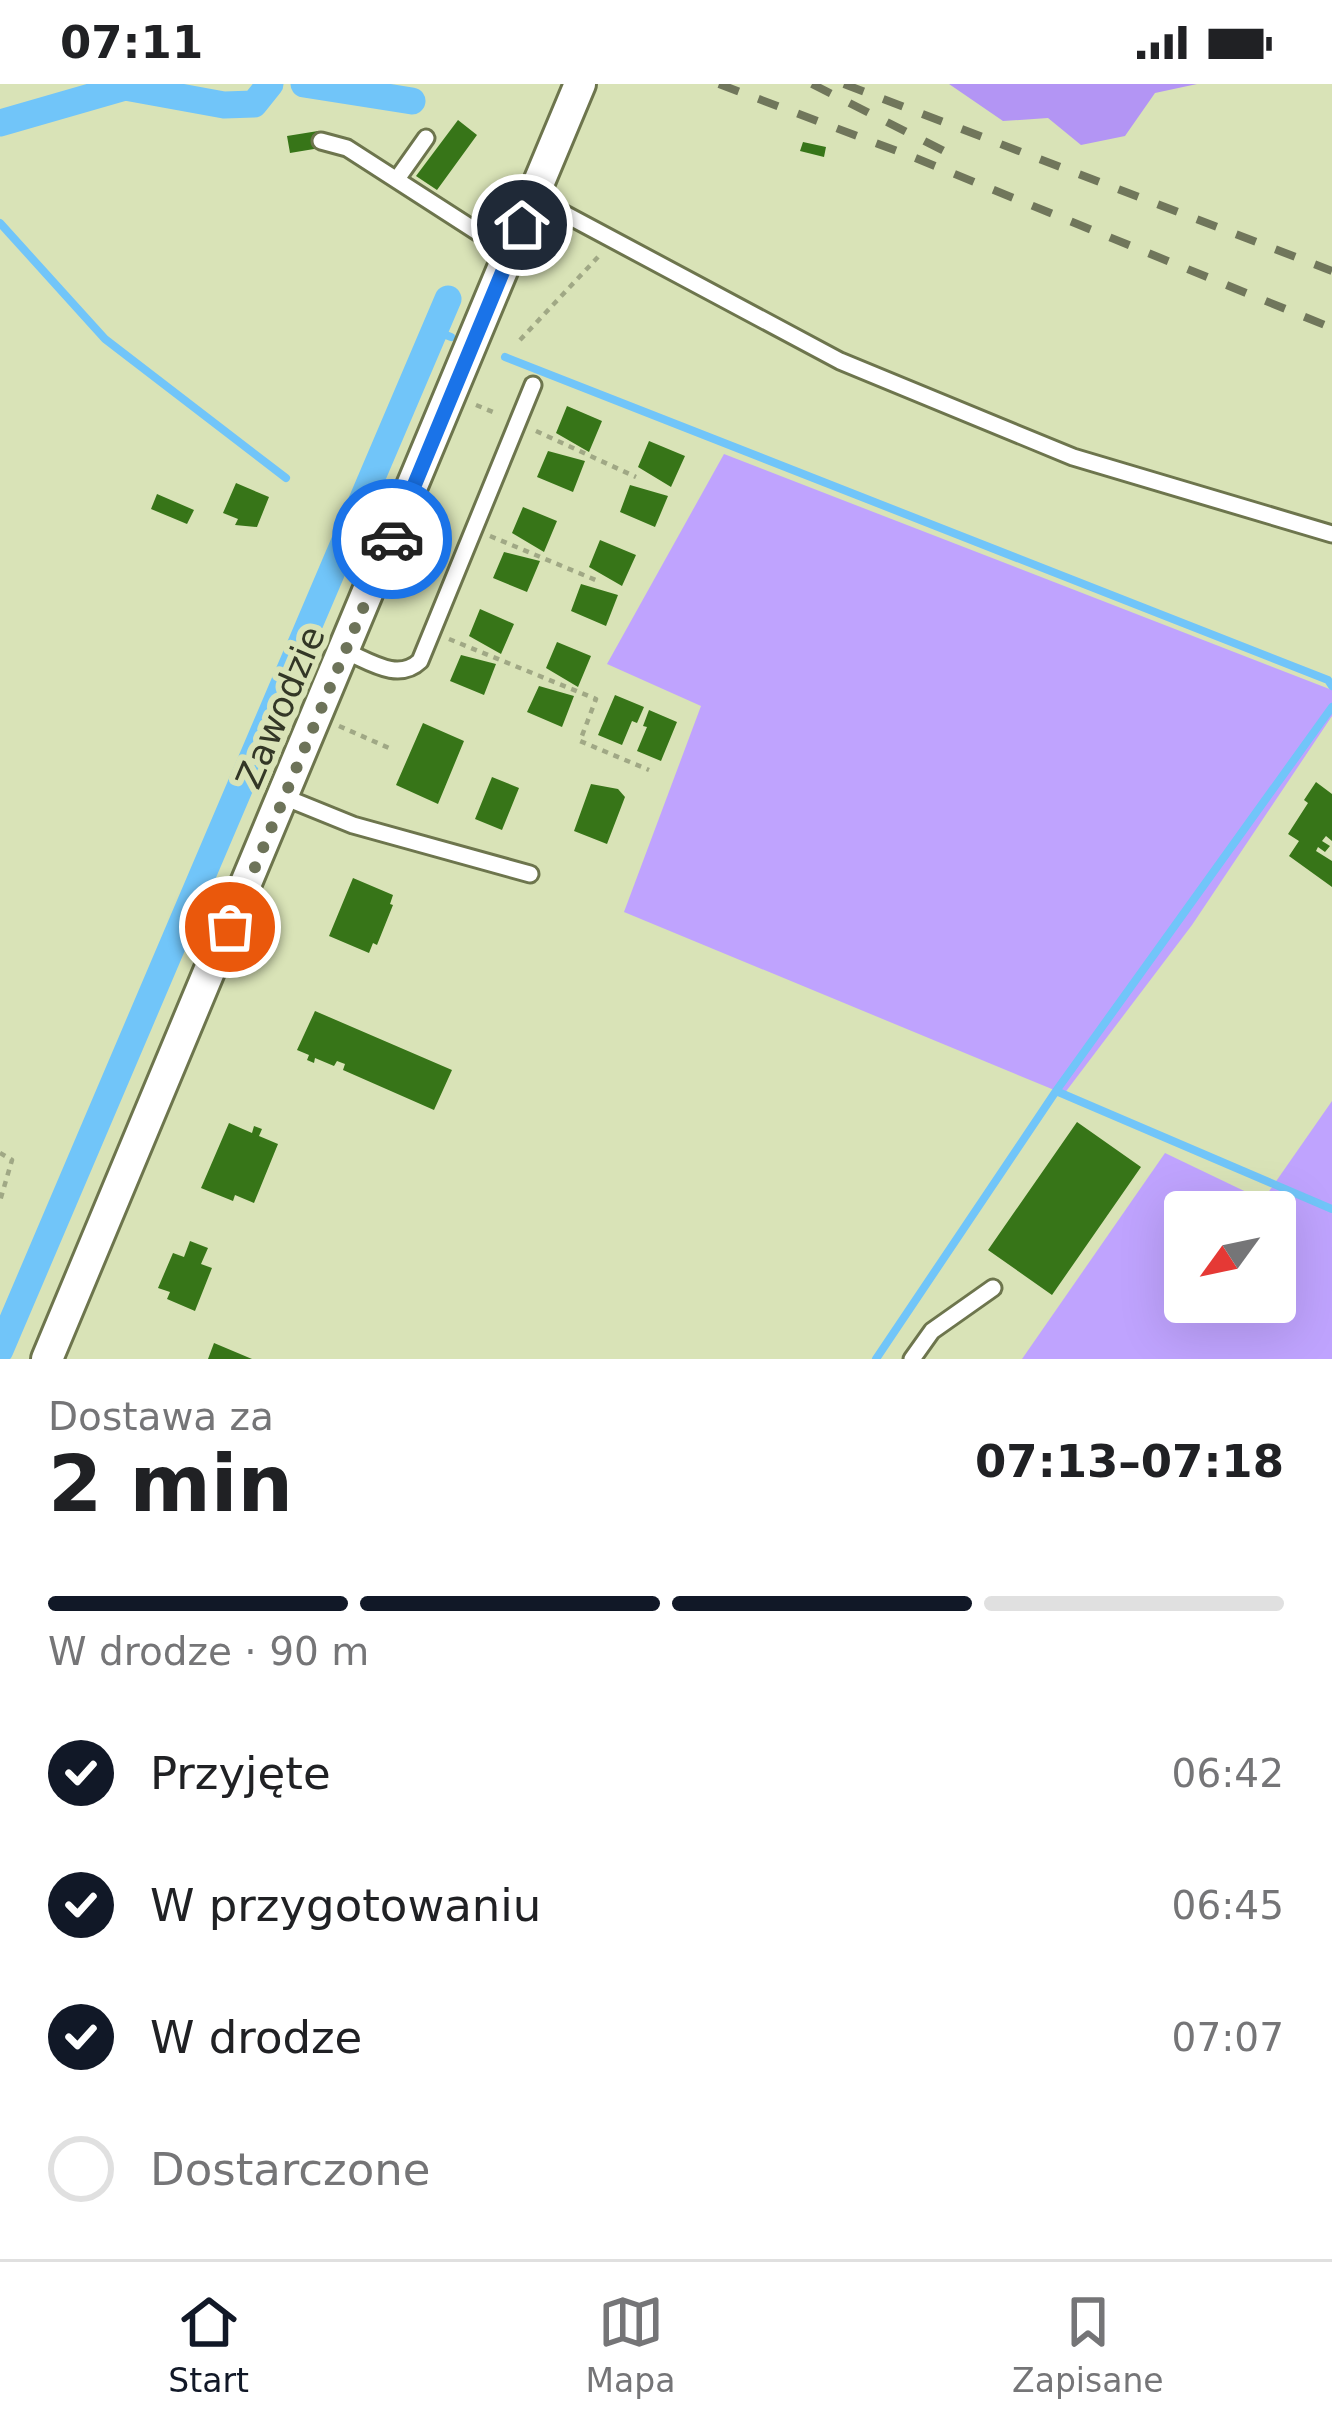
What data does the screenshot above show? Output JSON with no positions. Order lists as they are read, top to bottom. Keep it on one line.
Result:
{"streets":{"street":["Zawodzie"]},"north":"bottom left","page":{"status":"07:11","heading":["2 min","Dostawa za","07:13–07:18"],"bar":"W drodze · 90 m","list":[["Przyjęte","06:42"],["W przygotowaniu","06:45"],["W drodze","07:07"],"Dostarczone"],"tabs":["Start","Mapa","Zapisane"]}}
